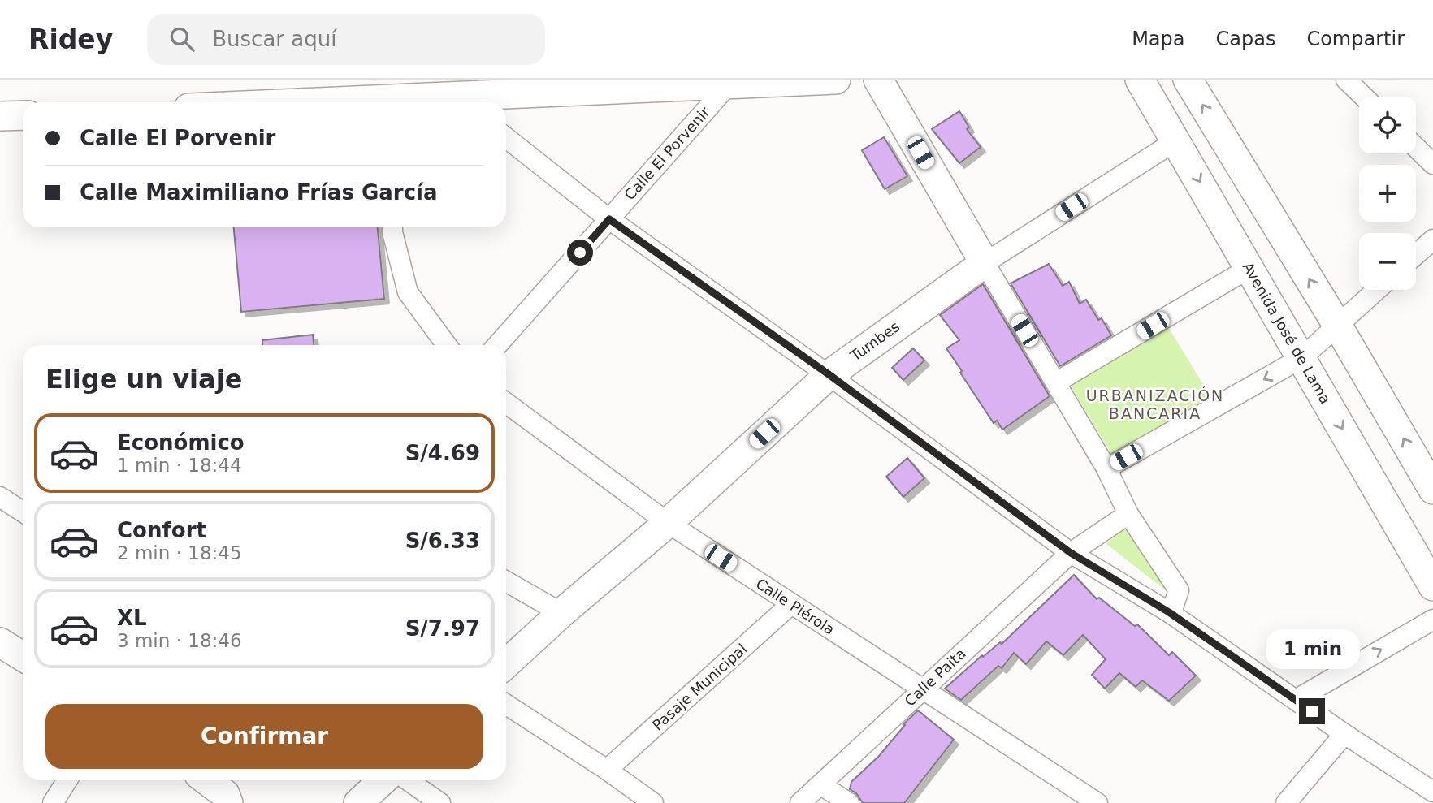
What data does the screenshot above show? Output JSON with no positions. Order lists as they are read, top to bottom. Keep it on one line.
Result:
{"streets":{"street":["Calle El Porvenir","Avenida José de Lama","Tumbes","Calle Piérola","Calle Paita","Pasaje Municipal"]},"crossings":[["Avenida José de Lama","Tumbes"],["Tumbes","Calle Piérola"],["Calle Piérola","Calle Paita"],["Calle Piérola","Pasaje Municipal"]],"districts":["URBANIZACIÓN BANCARIA"],"page":{"header":"Ridey","search":"Buscar aquí","nav":["Mapa","Capas","Compartir"],"map_buttons":["+","−"],"banner":["Calle El Porvenir","Calle Maximiliano Frías García"],"heading":"Elige un viaje","list":[{"name":"Económico","note":"1 min · 18:44","value":"S/4.69"},{"name":"Confort","note":"2 min · 18:45","value":"S/6.33"},{"name":"XL","note":"3 min · 18:46","value":"S/7.97"}],"bubble":"1 min","buttons":"Confirmar"}}
